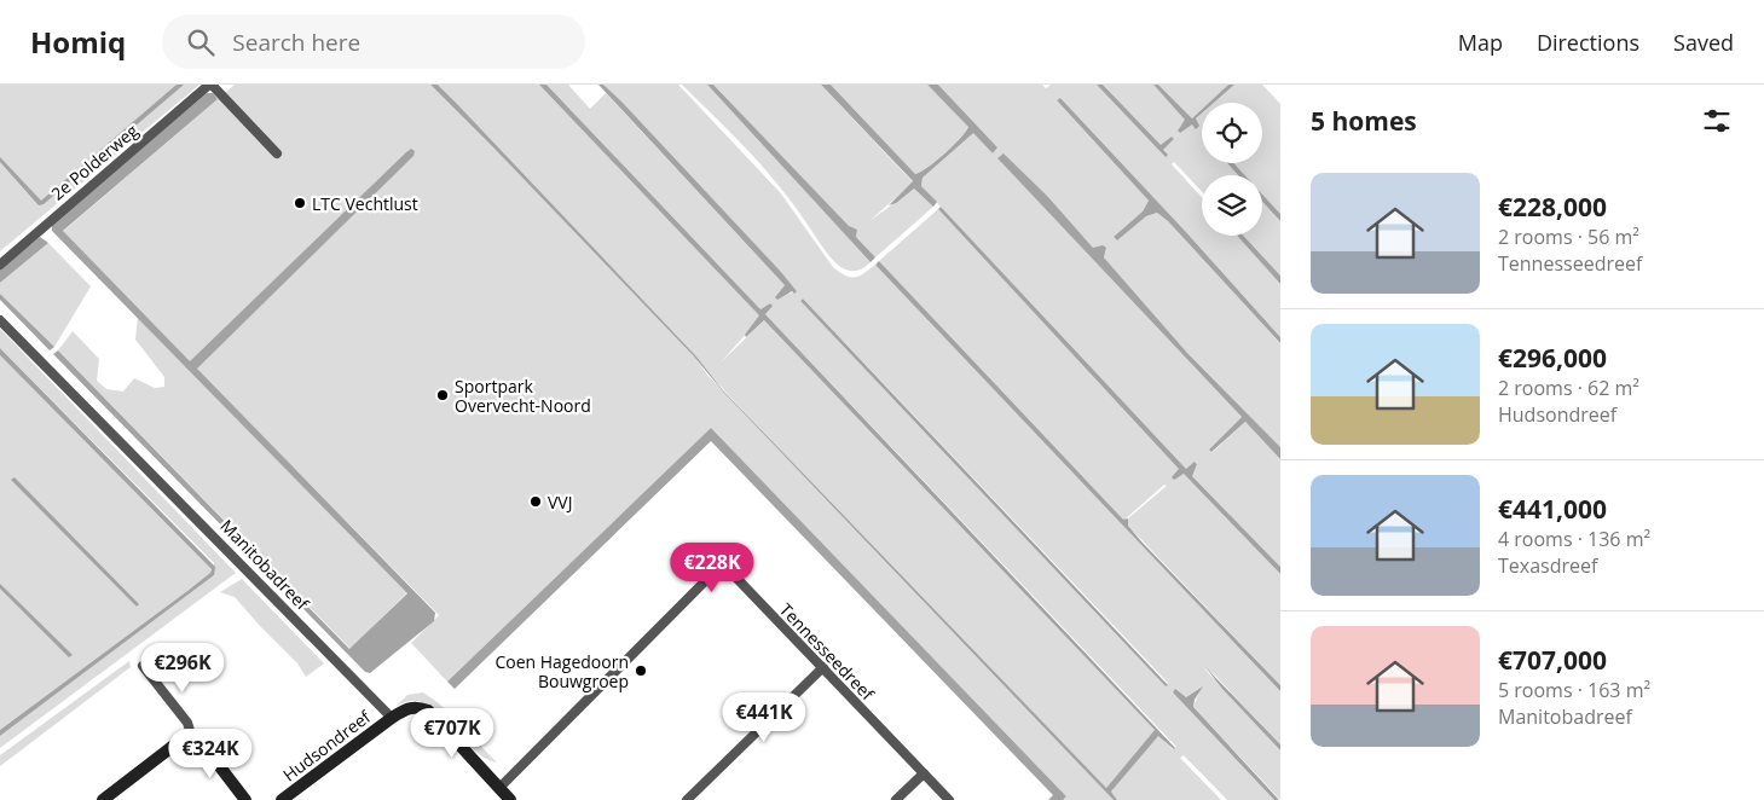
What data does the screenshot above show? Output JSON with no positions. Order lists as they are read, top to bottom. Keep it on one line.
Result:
{"streets":{"street":["2e Polderweg","Manitobadreef","Tennesseedreef","Hudsondreef"]},"crossings":[["Manitobadreef","Hudsondreef"]],"places":["LTC Vechtlust","Sportpark Overvecht-Noord","VVJ","Coen Hagedoorn Bouwgroep"],"page":{"header":"Homiq","search":"Search here","nav":["Map","Directions","Saved"],"heading":"5 homes","list":[{"name":"€228,000","note":"2 rooms · 56 m² · Tennesseedreef"},{"name":"€296,000","note":"2 rooms · 62 m² · Hudsondreef"},{"name":"€441,000","note":"4 rooms · 136 m² · Texasdreef"},{"name":"€707,000","note":"5 rooms · 163 m² · Manitobadreef"}],"price":["€228K","€296K","€441K","€707K","€324K"]}}
